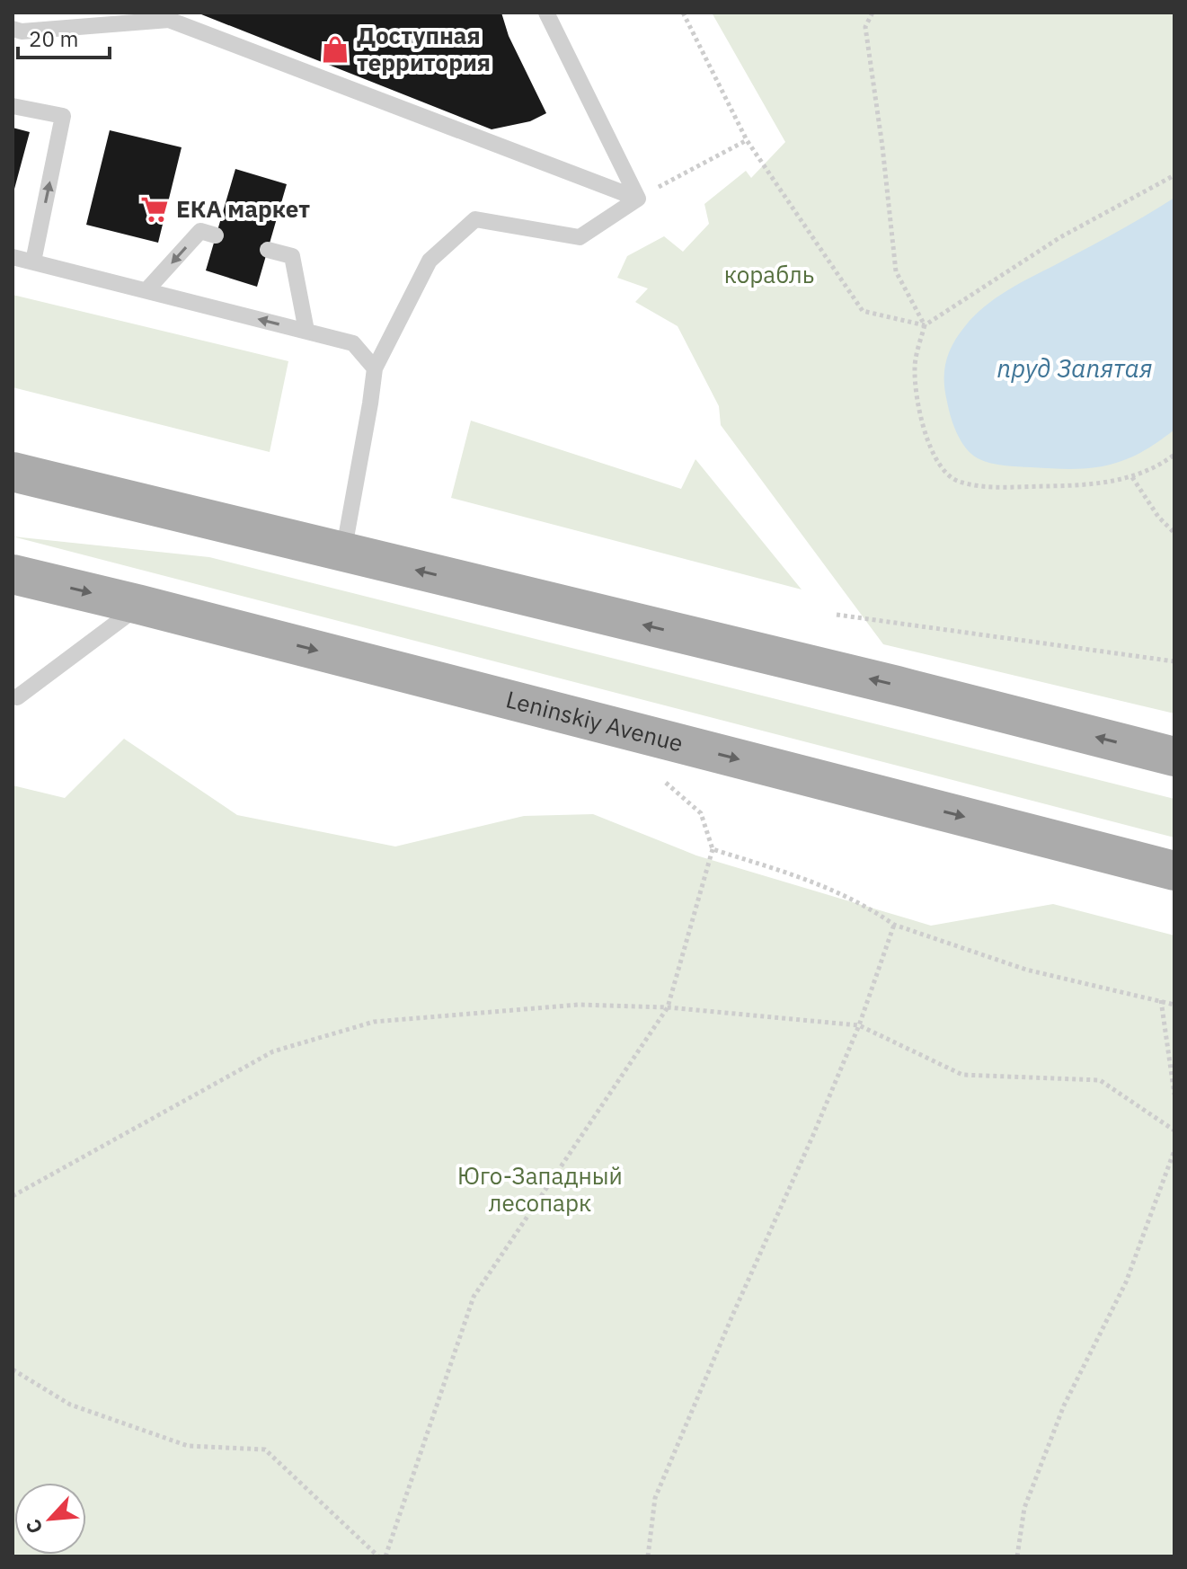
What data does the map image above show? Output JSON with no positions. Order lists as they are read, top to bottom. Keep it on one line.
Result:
{"streets":{"main road":["Leninskiy Avenue"]},"water":["пруд Запятая"],"parks":["корабль","Юго-Западный лесопарк"],"places":{"shop":["Доступная территория"],"supermarket":["ЕКА маркет"]},"scale_bar":"20 m","north":"bottom left"}
